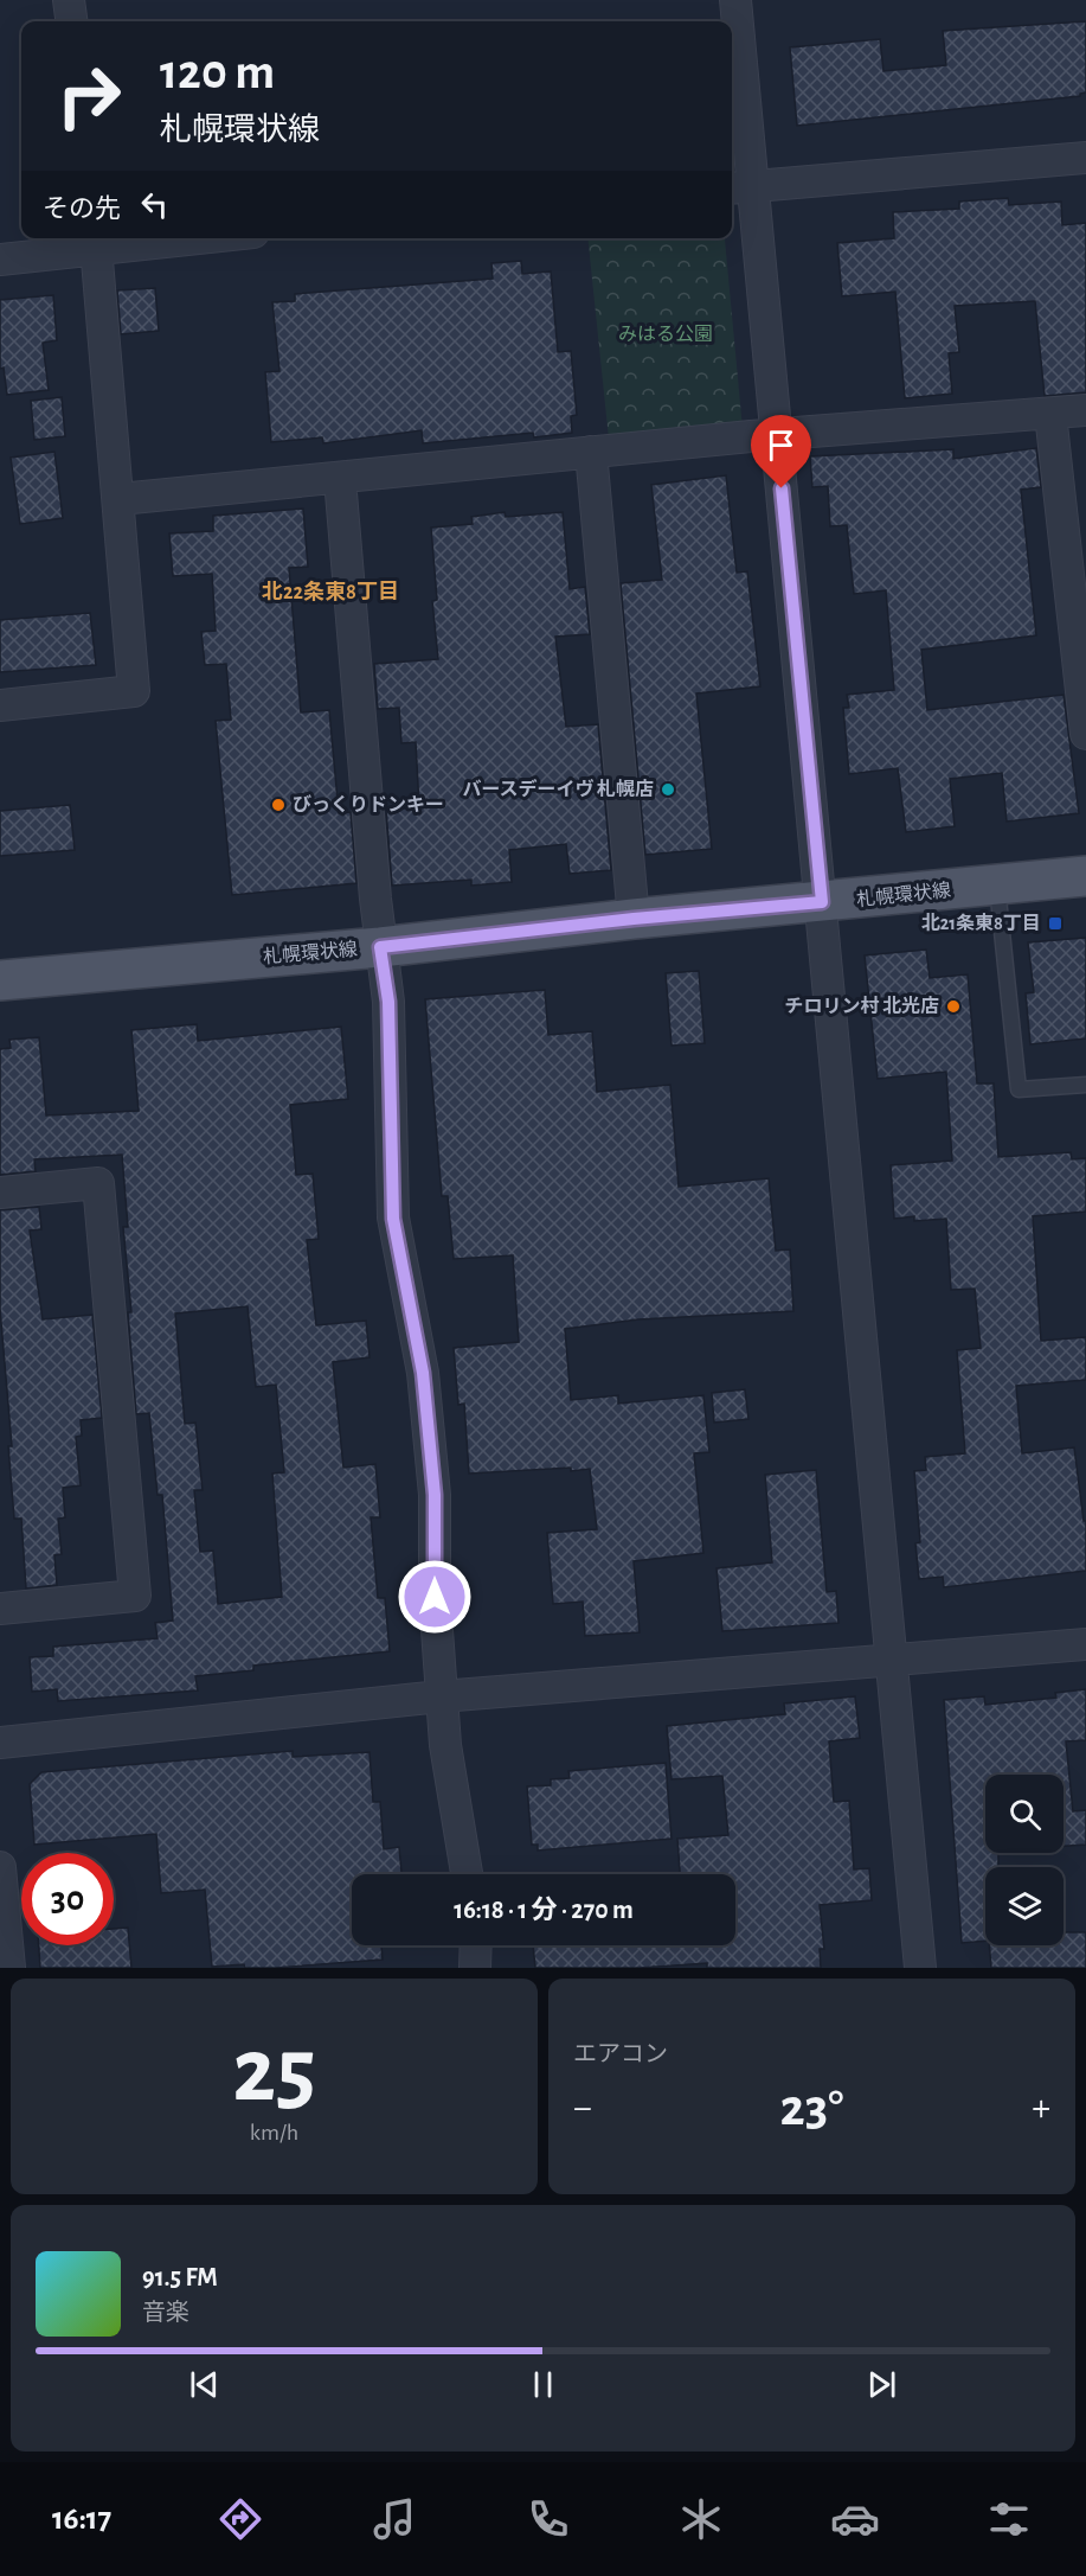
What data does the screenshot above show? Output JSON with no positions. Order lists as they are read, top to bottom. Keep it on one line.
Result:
{"streets":{"main road":["札幌環状線"]},"districts":["北22条東8丁目"],"parks":["みはる公園"],"places":{"other":["バースデーイヴ 札幌店","びっくりドンキー","チロリン村 北光店"],"transit":["北21条東8丁目"]},"page":{"turn":["120 m","札幌環状線"],"then":"その先","limit":"30","trip":"16:18 · 1 分 · 270 m","tile":[["25","km/h"],"エアコン"],"heat":["−","23°","+"],"song":["91.5 FM","音楽"],"tabs":"16:17"}}
